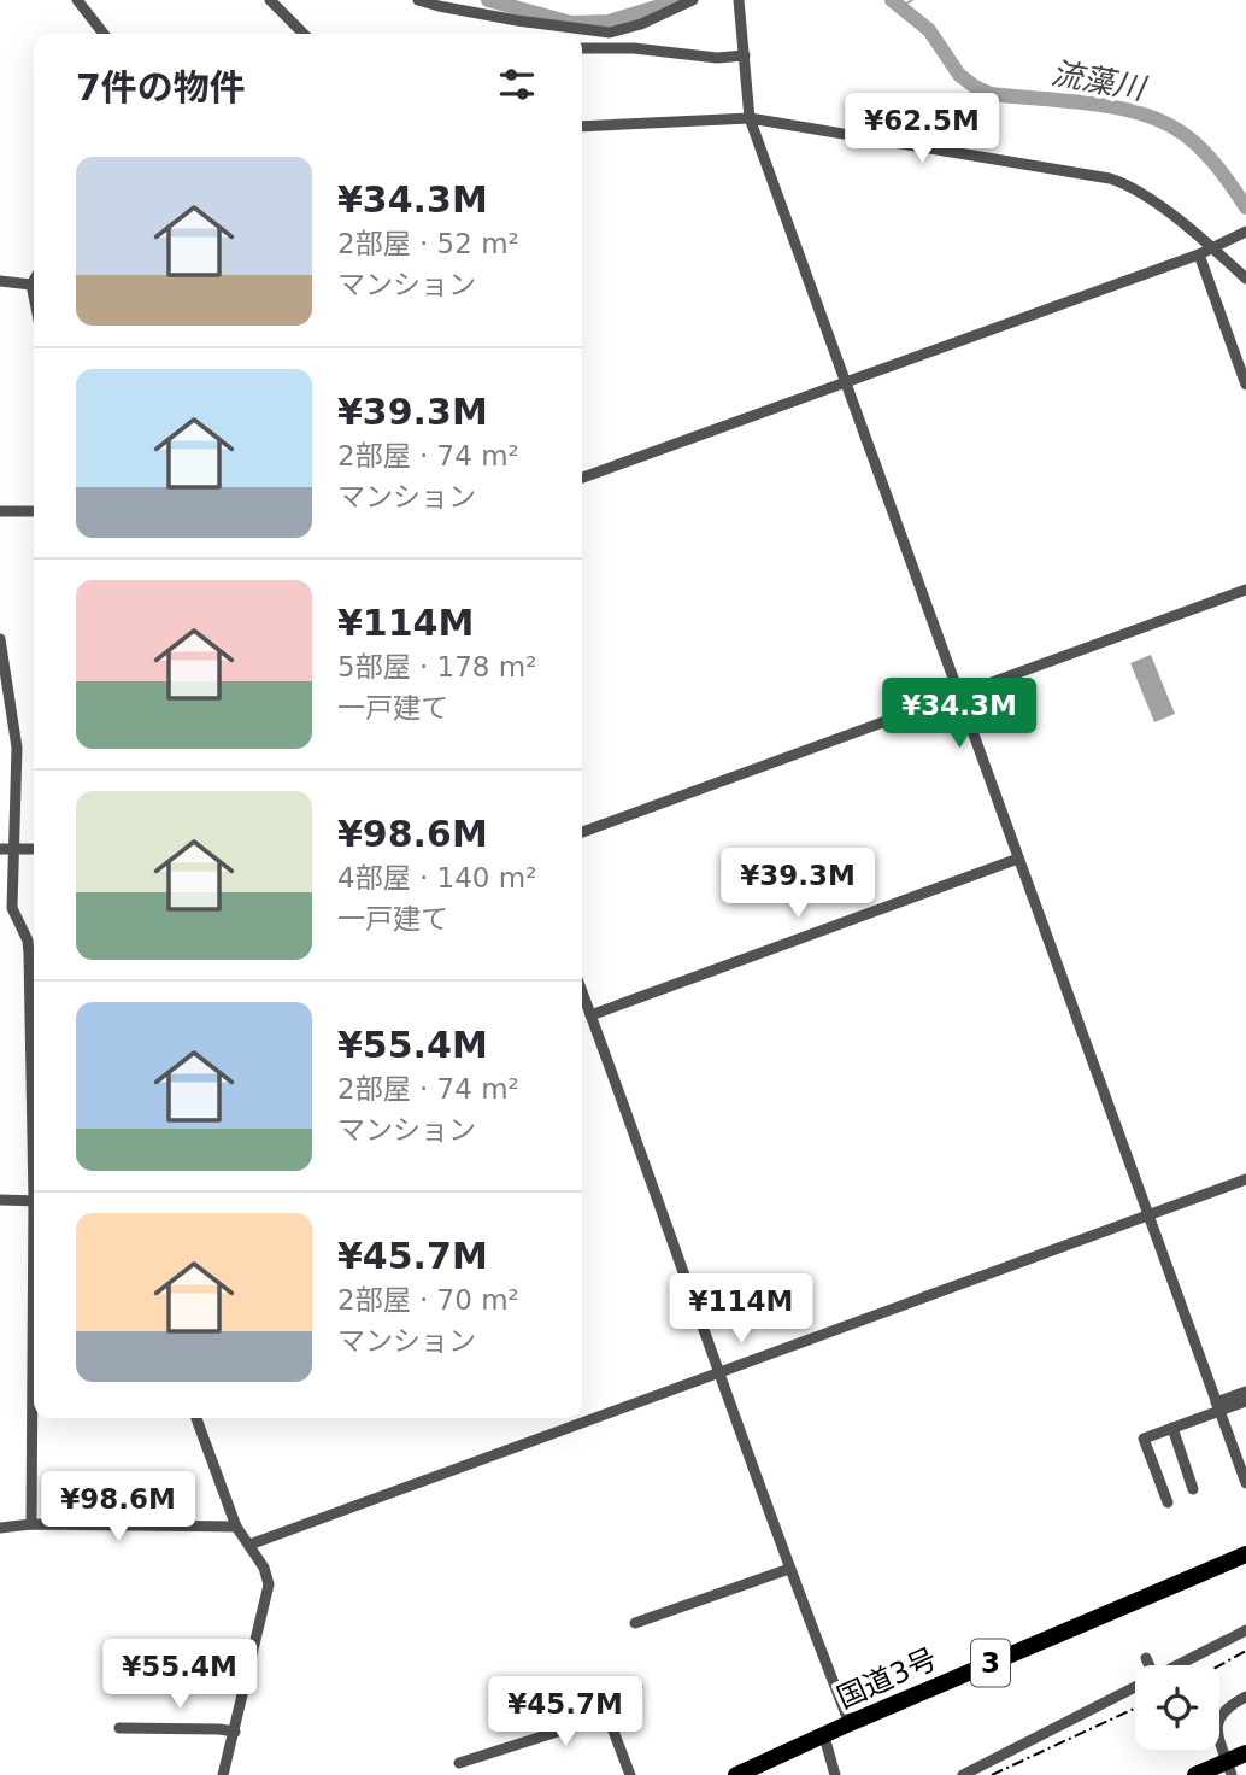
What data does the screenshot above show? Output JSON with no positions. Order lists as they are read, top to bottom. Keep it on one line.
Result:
{"streets":{"highway":["3","国道3号"]},"water":["流藻川"],"page":{"heading":"7件の物件","price":["¥62.5M","¥34.3M","¥39.3M","¥114M","¥98.6M","¥55.4M","¥45.7M"],"list":[{"name":"¥34.3M","note":"2部屋 · 52 m² · マンション"},{"name":"¥39.3M","note":"2部屋 · 74 m² · マンション"},{"name":"¥114M","note":"5部屋 · 178 m² · 一戸建て"},{"name":"¥98.6M","note":"4部屋 · 140 m² · 一戸建て"},{"name":"¥55.4M","note":"2部屋 · 74 m² · マンション"},{"name":"¥45.7M","note":"2部屋 · 70 m² · マンション"}]}}
